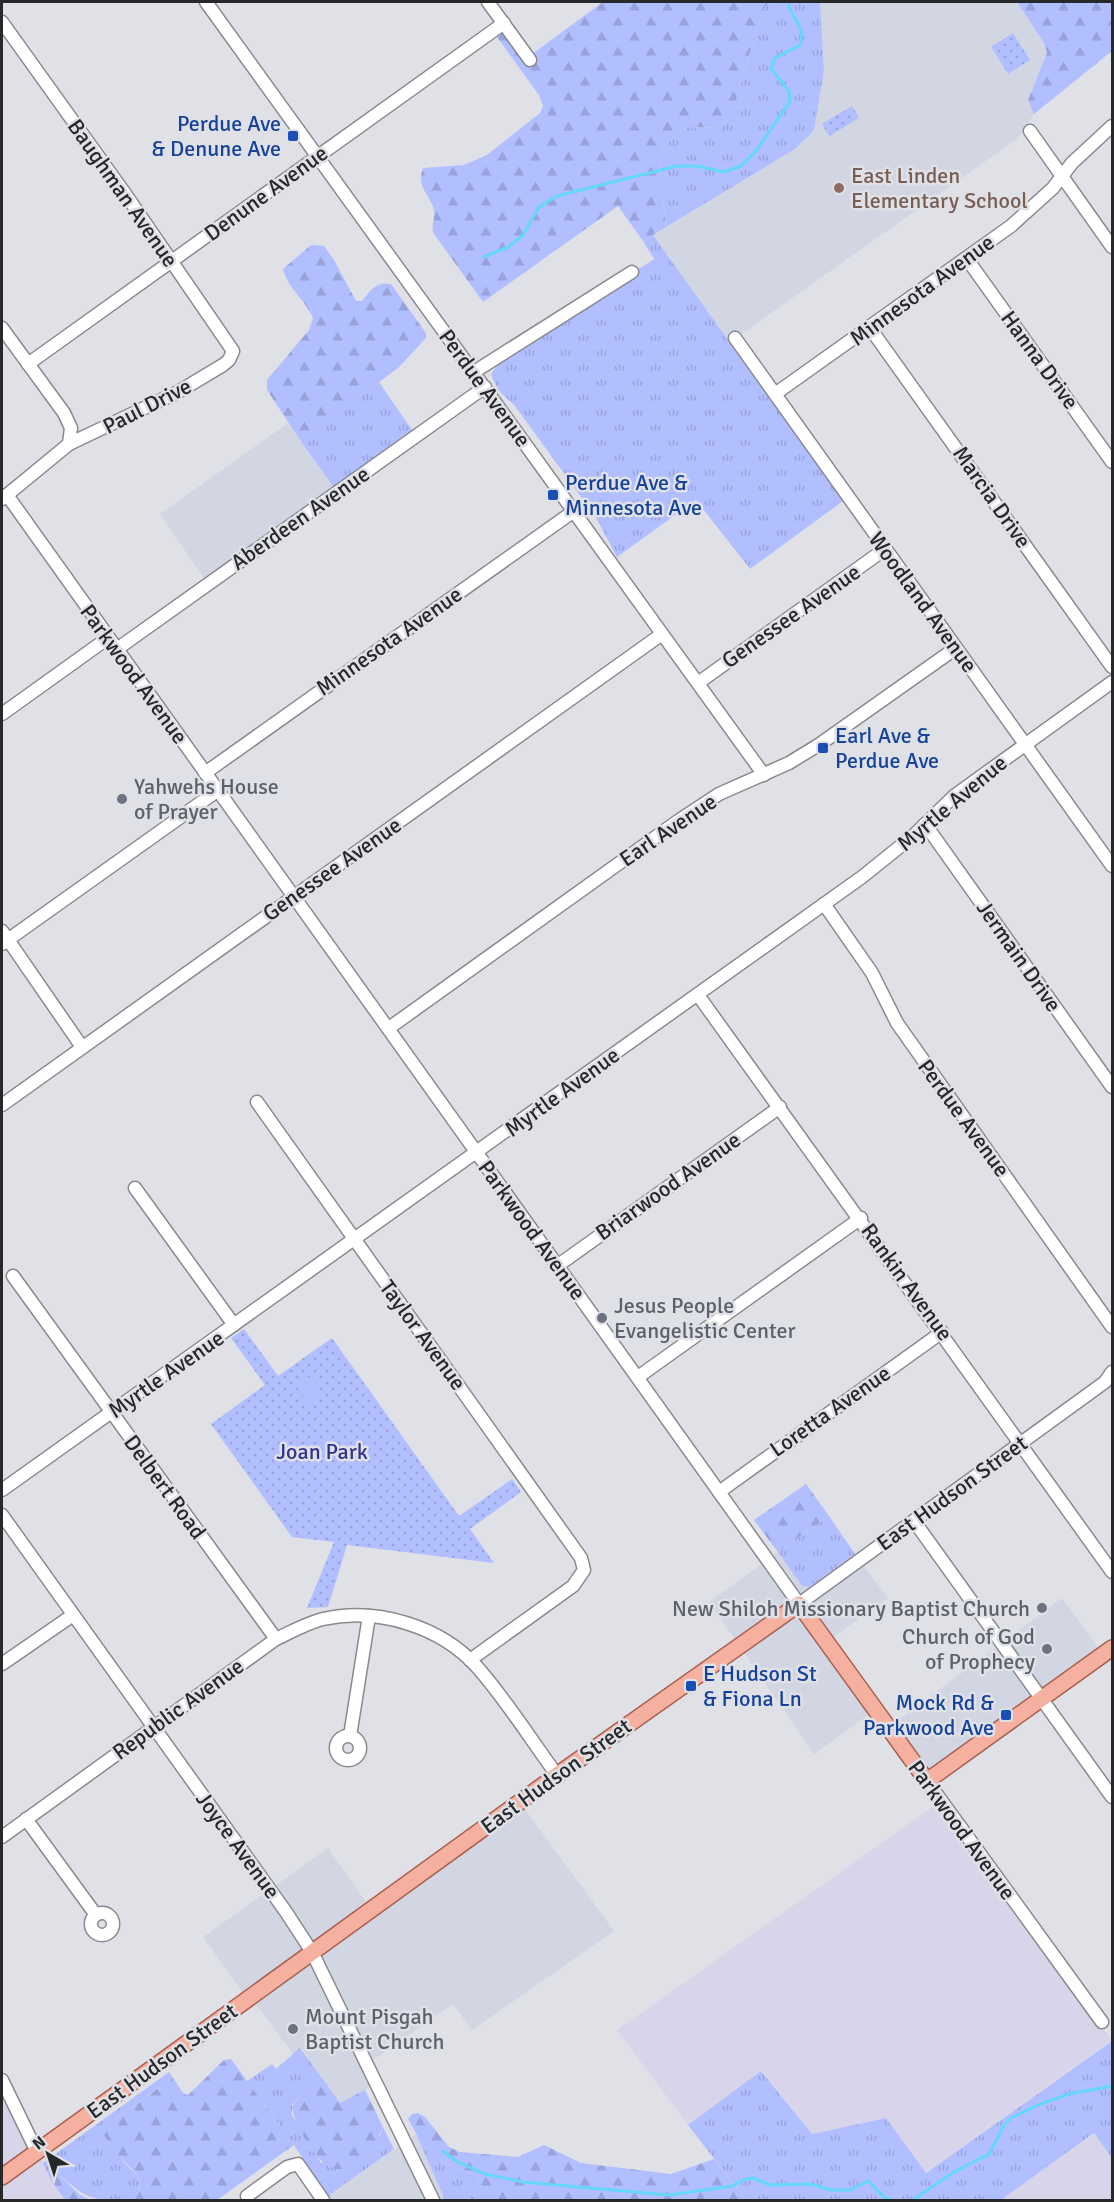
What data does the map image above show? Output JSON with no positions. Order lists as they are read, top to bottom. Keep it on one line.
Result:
{"streets":{"main road":["Parkwood Avenue","East Hudson Street"],"street":["Baughman Avenue","Denune Avenue","Minnesota Avenue","Hanna Drive","Perdue Avenue","Paul Drive","Marcia Drive","Aberdeen Avenue","Woodland Avenue","Genessee Avenue","Myrtle Avenue","Earl Avenue","Jermain Drive","Briarwood Avenue","Rankin Avenue","Taylor Avenue","Loretta Avenue","Delbert Road","Republic Avenue","Joyce Avenue"]},"crossings":[["Baughman Avenue","Denune Avenue"],["Baughman Avenue","Paul Drive"],["Denune Avenue","Perdue Avenue"],["Minnesota Avenue","Hanna Drive"],["Minnesota Avenue","Perdue Avenue"],["Minnesota Avenue","Marcia Drive"],["Minnesota Avenue","Woodland Avenue"],["Minnesota Avenue","Parkwood Avenue"],["Perdue Avenue","Aberdeen Avenue"],["Perdue Avenue","Genessee Avenue"],["Perdue Avenue","Myrtle Avenue"],["Perdue Avenue","Earl Avenue"],["Aberdeen Avenue","Parkwood Avenue"],["Woodland Avenue","Genessee Avenue"],["Woodland Avenue","Myrtle Avenue"],["Woodland Avenue","Earl Avenue"],["Genessee Avenue","Parkwood Avenue"],["Parkwood Avenue","Myrtle Avenue"],["Parkwood Avenue","Earl Avenue"],["Parkwood Avenue","Briarwood Avenue"],["Parkwood Avenue","Loretta Avenue"],["Parkwood Avenue","East Hudson Street"],["Myrtle Avenue","Jermain Drive"],["Myrtle Avenue","Rankin Avenue"],["Myrtle Avenue","Taylor Avenue"],["Myrtle Avenue","Delbert Road"],["Briarwood Avenue","Rankin Avenue"],["Rankin Avenue","Loretta Avenue"],["Rankin Avenue","East Hudson Street"],["Delbert Road","Republic Avenue"],["East Hudson Street","Joyce Avenue"],["Republic Avenue","Joyce Avenue"]],"parks":["Joan Park"],"places":{"transit":["Perdue Ave & Denune Ave","Perdue Ave & Minnesota Ave","Earl Ave & Perdue Ave","E Hudson St & Fiona Ln","Mock Rd & Parkwood Ave"],"other":["East Linden Elementary School","Yahwehs House of Prayer","Jesus People Evangelistic Center","New Shiloh Missionary Baptist Church","Church of God of Prophecy","Mount Pisgah Baptist Church"]},"north":"top left"}
